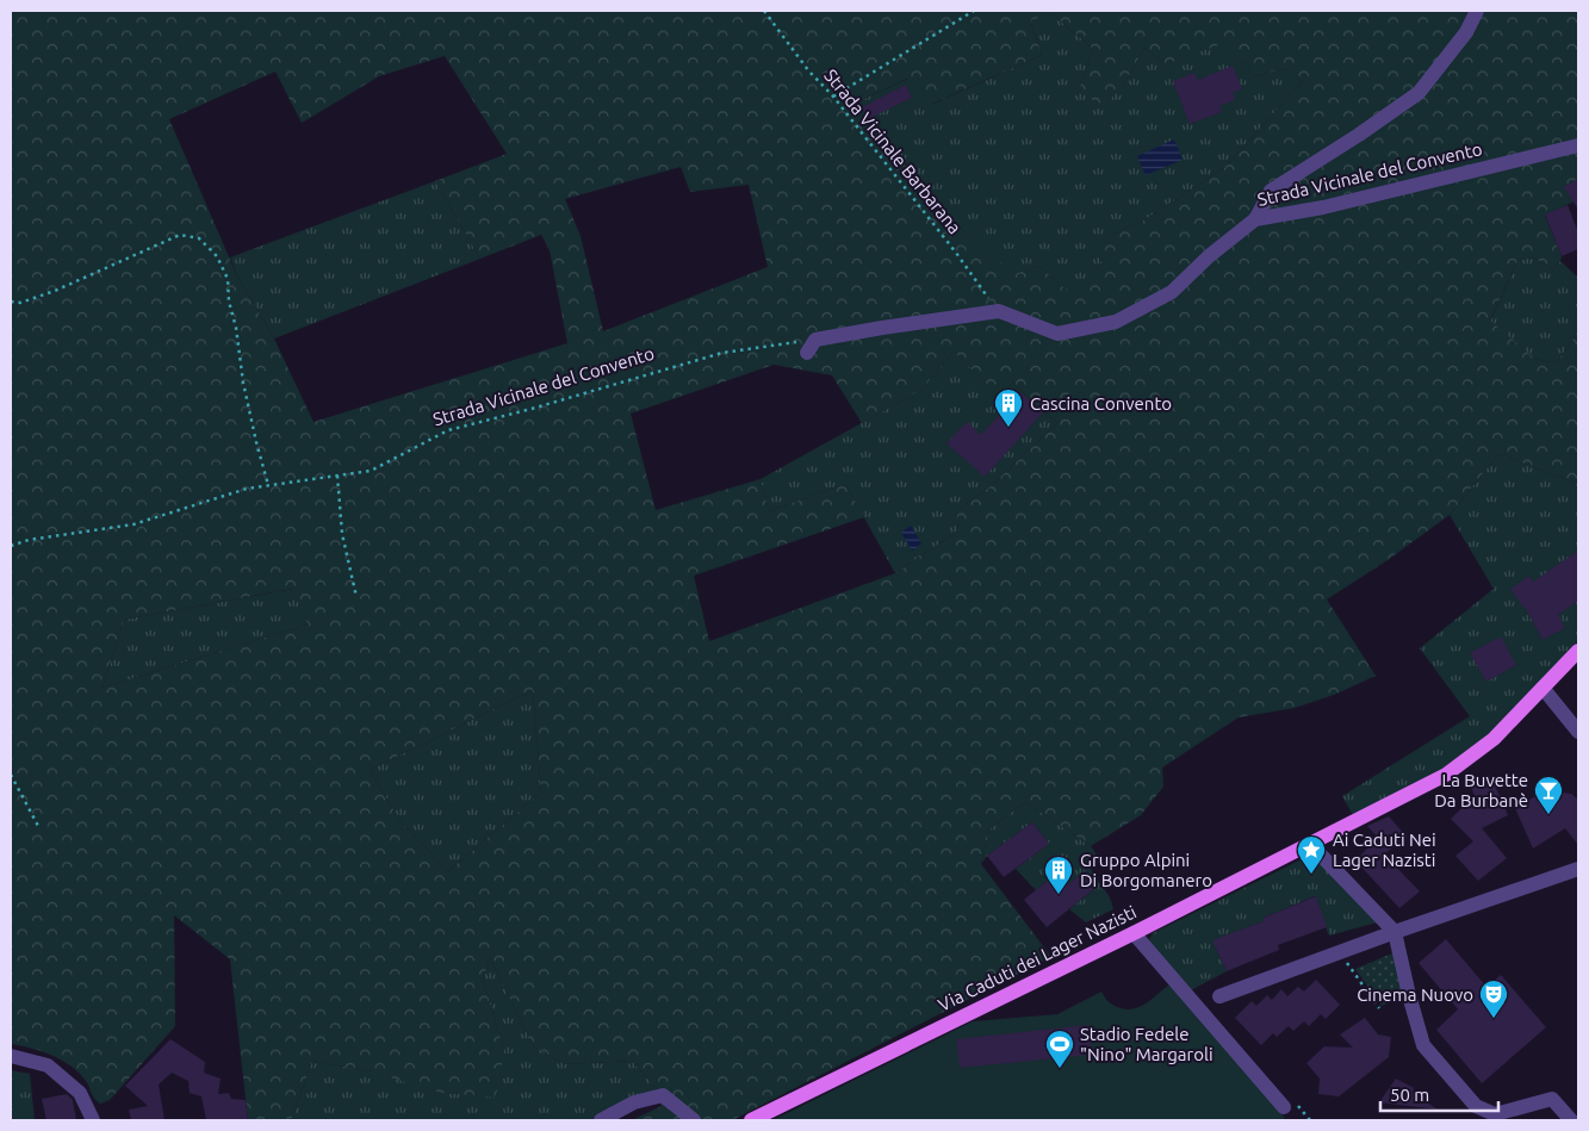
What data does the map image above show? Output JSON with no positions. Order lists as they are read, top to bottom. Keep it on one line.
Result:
{"streets":{"main road":["Via Caduti dei Lager Nazisti"],"street":["Strada Vicinale del Convento"],"path":["Strada Vicinale Barbarana"]},"crossings":[["Strada Vicinale Barbarana","Strada Vicinale del Convento"]],"places":{"building":["Cascina Convento","Gruppo Alpini Di Borgomanero"],"bar":["La Buvette Da Burbanè"],"place":["Ai Caduti Nei Lager Nazisti"],"theatre":["Cinema Nuovo"],"sports":["Stadio Fedele \"Nino\" Margaroli"]},"scale_bar":"50 m"}
